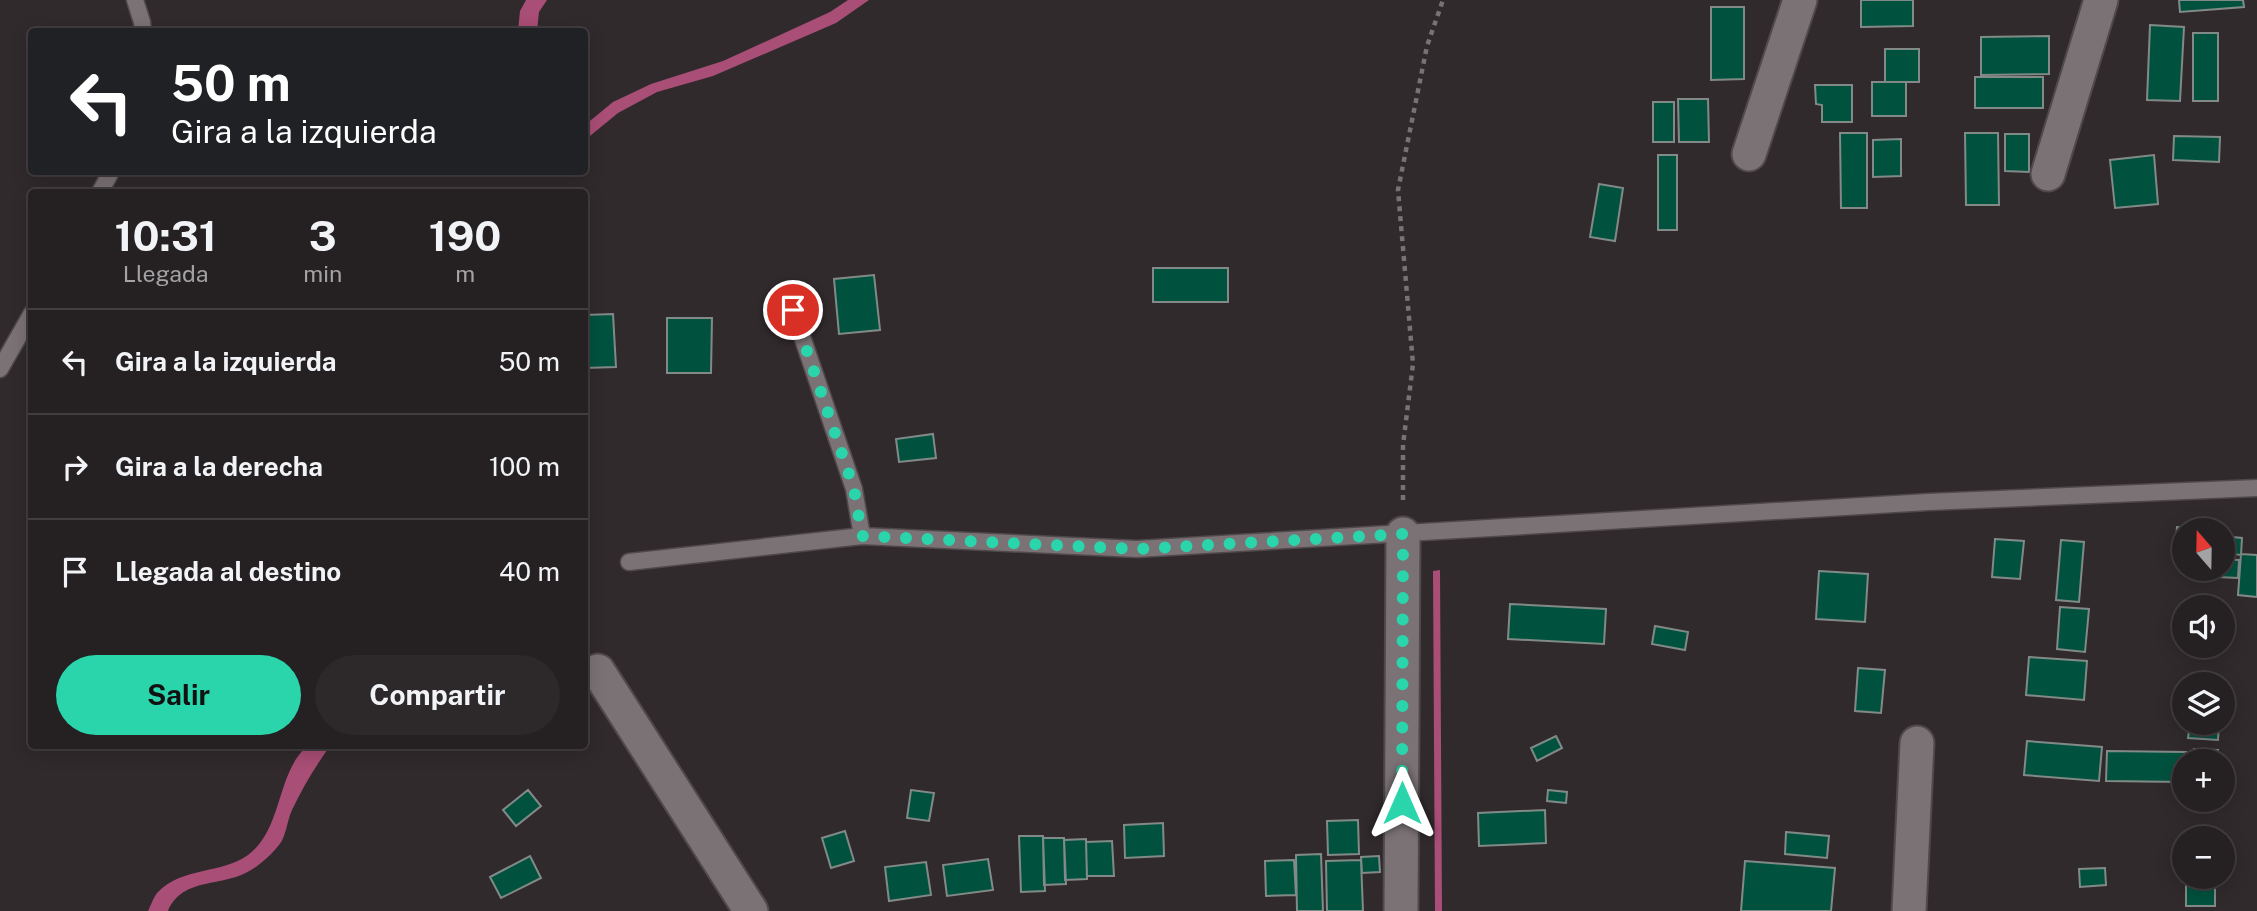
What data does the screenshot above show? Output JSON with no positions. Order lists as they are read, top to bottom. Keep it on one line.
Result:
{"north":"top","page":{"turn":["50 m","Gira a la izquierda"],"eta":["10:31","Llegada","3","min","190","m"],"list":[{"name":"Gira a la izquierda","value":"50 m"},{"name":"Gira a la derecha","value":"100 m"},{"name":"Llegada al destino","value":"40 m"}],"map_buttons":["+","−"],"buttons":["Salir","Compartir"]}}
